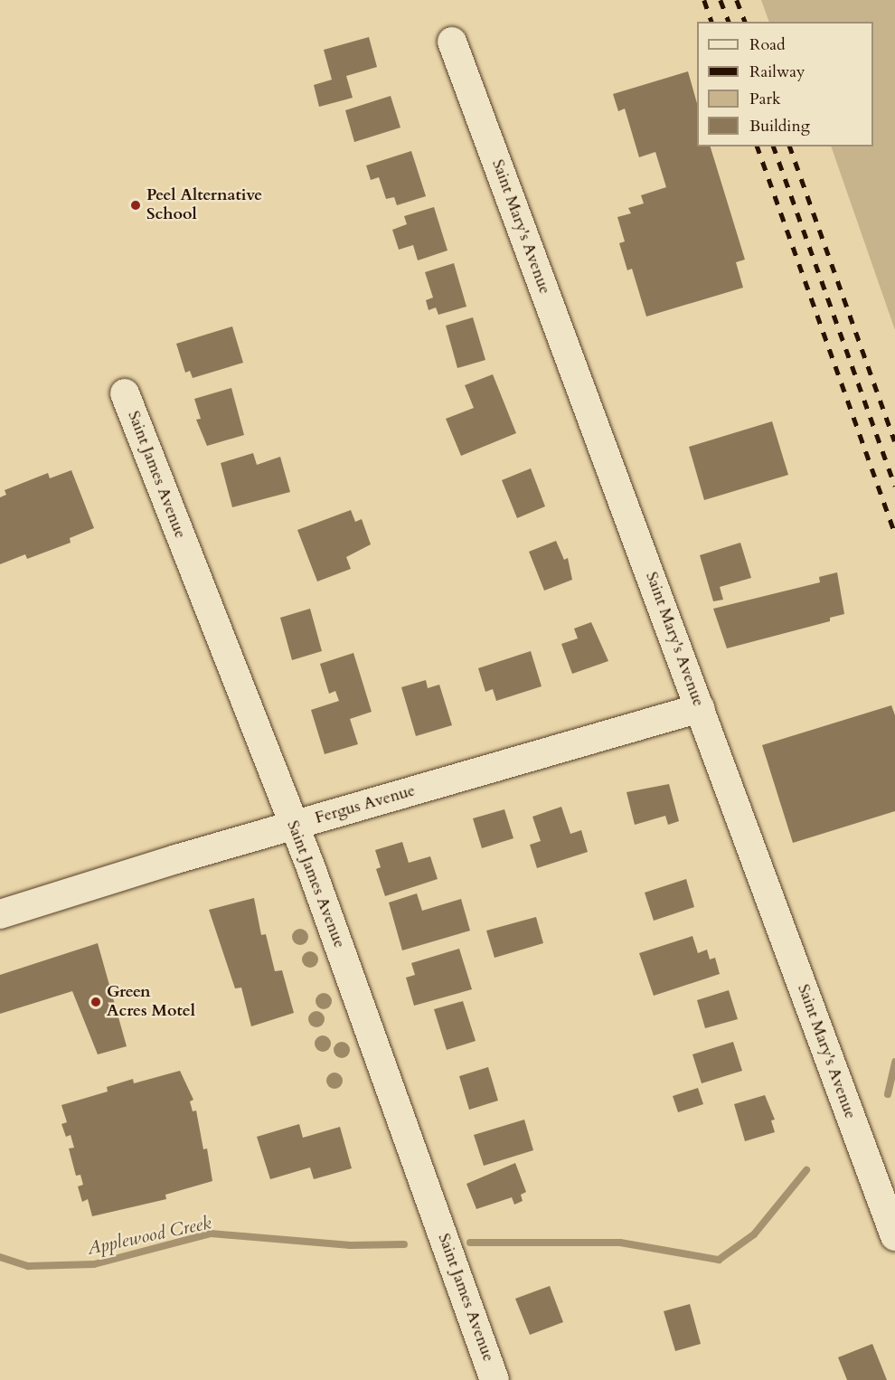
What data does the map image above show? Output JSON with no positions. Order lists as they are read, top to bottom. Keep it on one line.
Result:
{"streets":{"street":["Saint Mary's Avenue","Saint James Avenue","Fergus Avenue"]},"crossings":[["Saint Mary's Avenue","Fergus Avenue"],["Saint James Avenue","Fergus Avenue"]],"water":["Applewood Creek"],"places":["Peel Alternative School","Green Acres Motel"],"legend":["Road","Railway","Park","Building"]}
